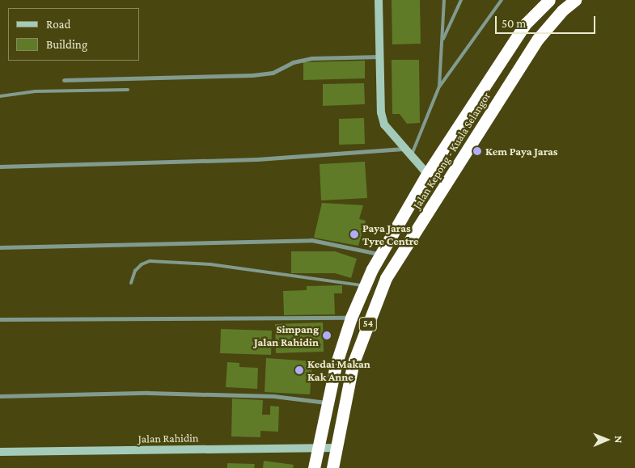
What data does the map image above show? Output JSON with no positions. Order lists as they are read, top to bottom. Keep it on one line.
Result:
{"streets":{"highway":["Jalan Kepong - Kuala Selangor","54"],"street":["Jalan Rahidin"]},"crossings":[["Jalan Kepong - Kuala Selangor","Jalan Rahidin"]],"places":["Kem Paya Jaras","Paya Jaras Tyre Centre","Simpang Jalan Rahidin","Kedai Makan Kak Anne"],"legend":["Road","Building"],"scale_bar":"50 m","north":"right"}
